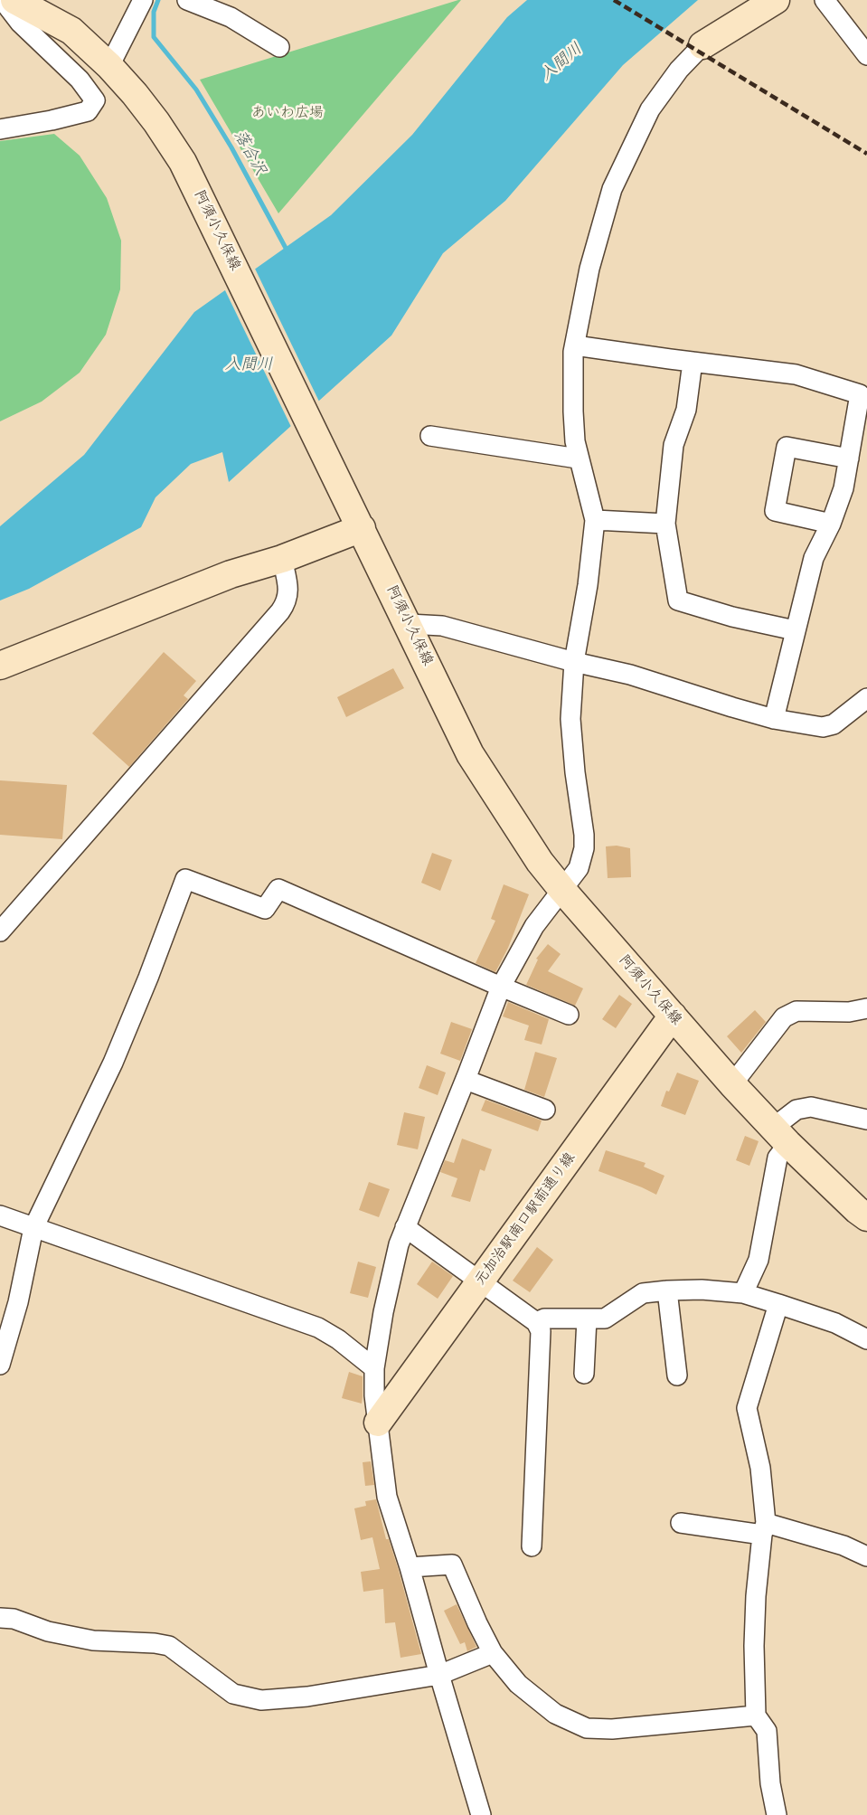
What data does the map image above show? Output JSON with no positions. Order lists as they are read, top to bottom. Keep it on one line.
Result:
{"streets":{"street":["阿須小久保線","元加治駅南口駅前通り線"]},"crossings":[["阿須小久保線","元加治駅南口駅前通り線"]],"water":["入間川","落合沢"],"parks":["あいわ広場"]}
